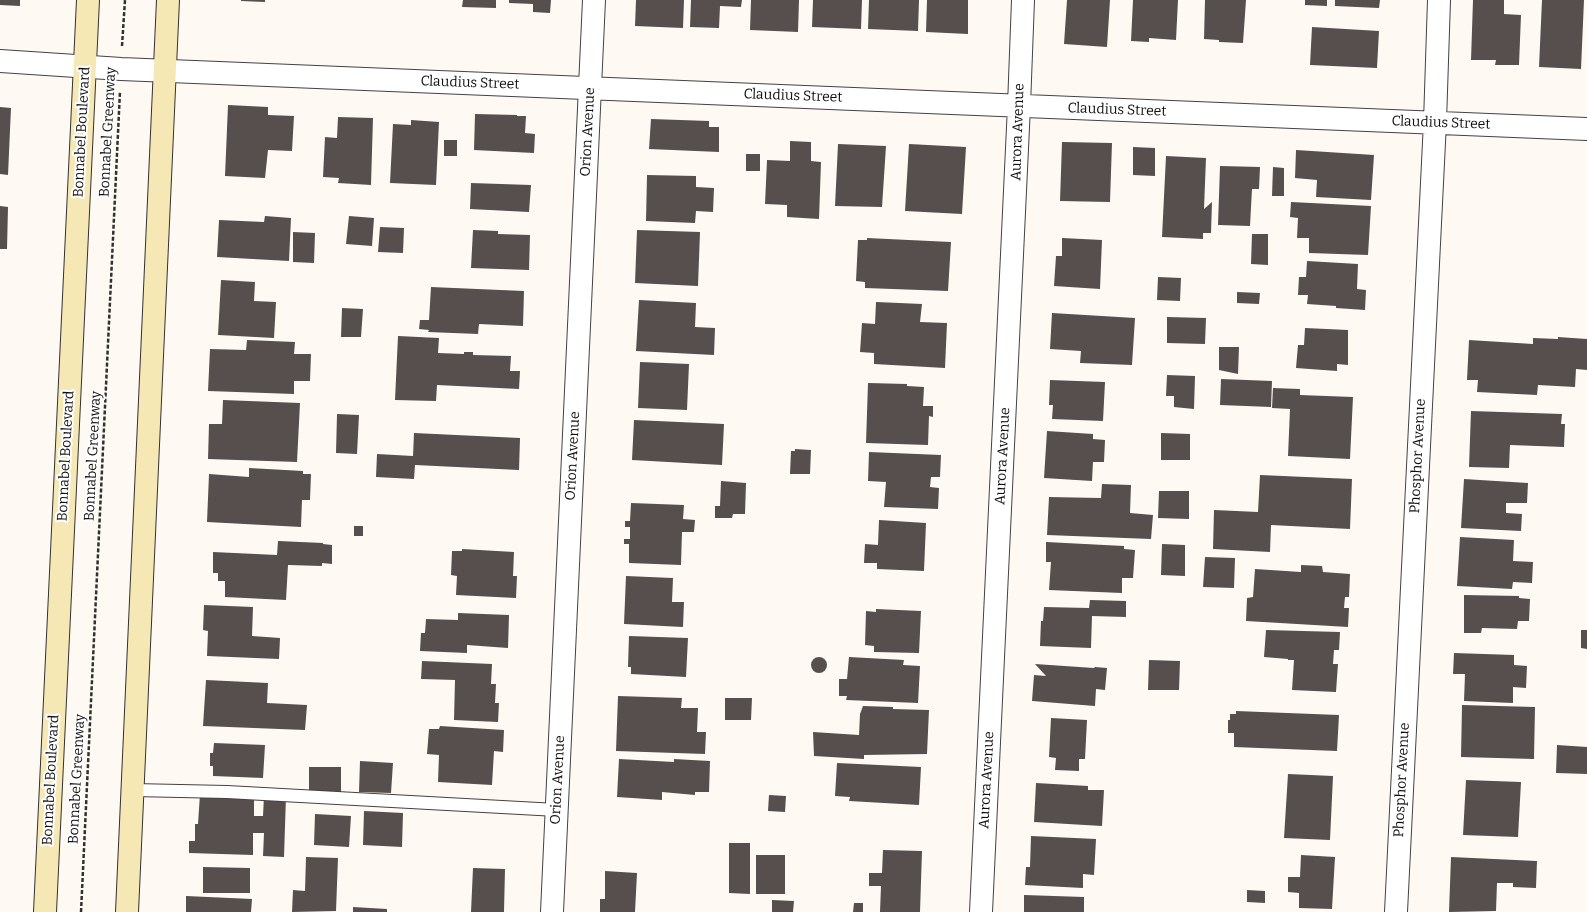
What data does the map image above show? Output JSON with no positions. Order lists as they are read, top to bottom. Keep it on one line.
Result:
{"streets":{"main road":["Bonnabel Boulevard"],"street":["Claudius Street","Orion Avenue","Aurora Avenue","Phosphor Avenue"],"path":["Bonnabel Greenway"]},"crossings":[["Claudius Street","Bonnabel Boulevard"],["Claudius Street","Bonnabel Greenway"],["Claudius Street","Orion Avenue"],["Claudius Street","Aurora Avenue"],["Claudius Street","Phosphor Avenue"]]}
